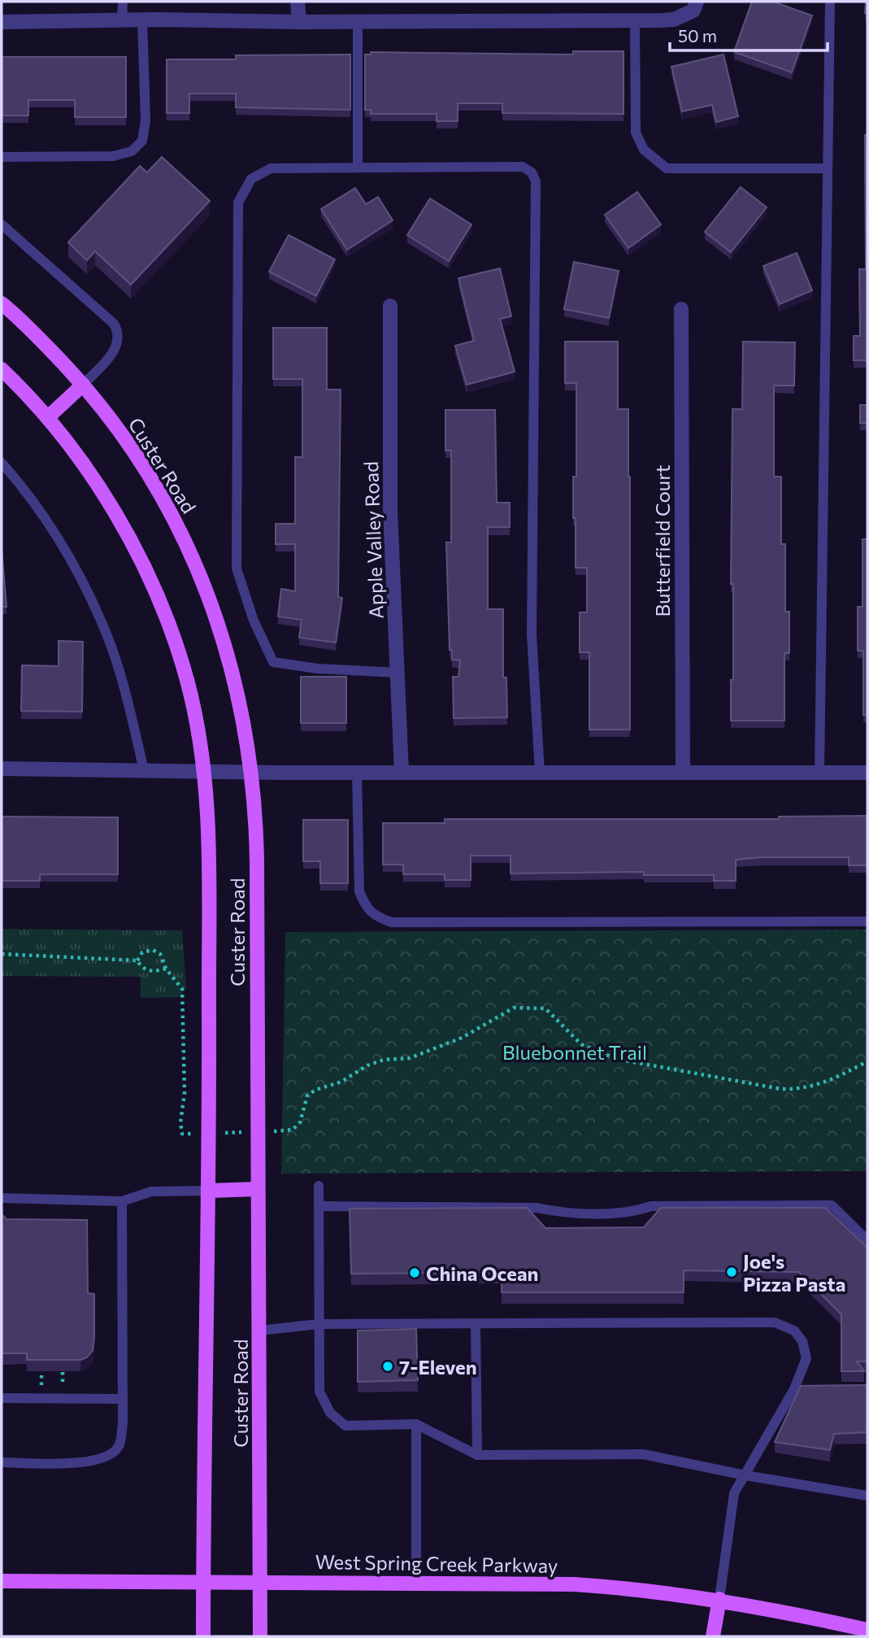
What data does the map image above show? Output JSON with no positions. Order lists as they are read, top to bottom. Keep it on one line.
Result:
{"streets":{"main road":["Custer Road","West Spring Creek Parkway"],"street":["Apple Valley Road","Butterfield Court"]},"crossings":[["Custer Road","West Spring Creek Parkway"]],"parks":["Bluebonnet Trail"],"places":["Joe's Pizza Pasta","China Ocean","7-Eleven"],"scale_bar":"50 m"}
